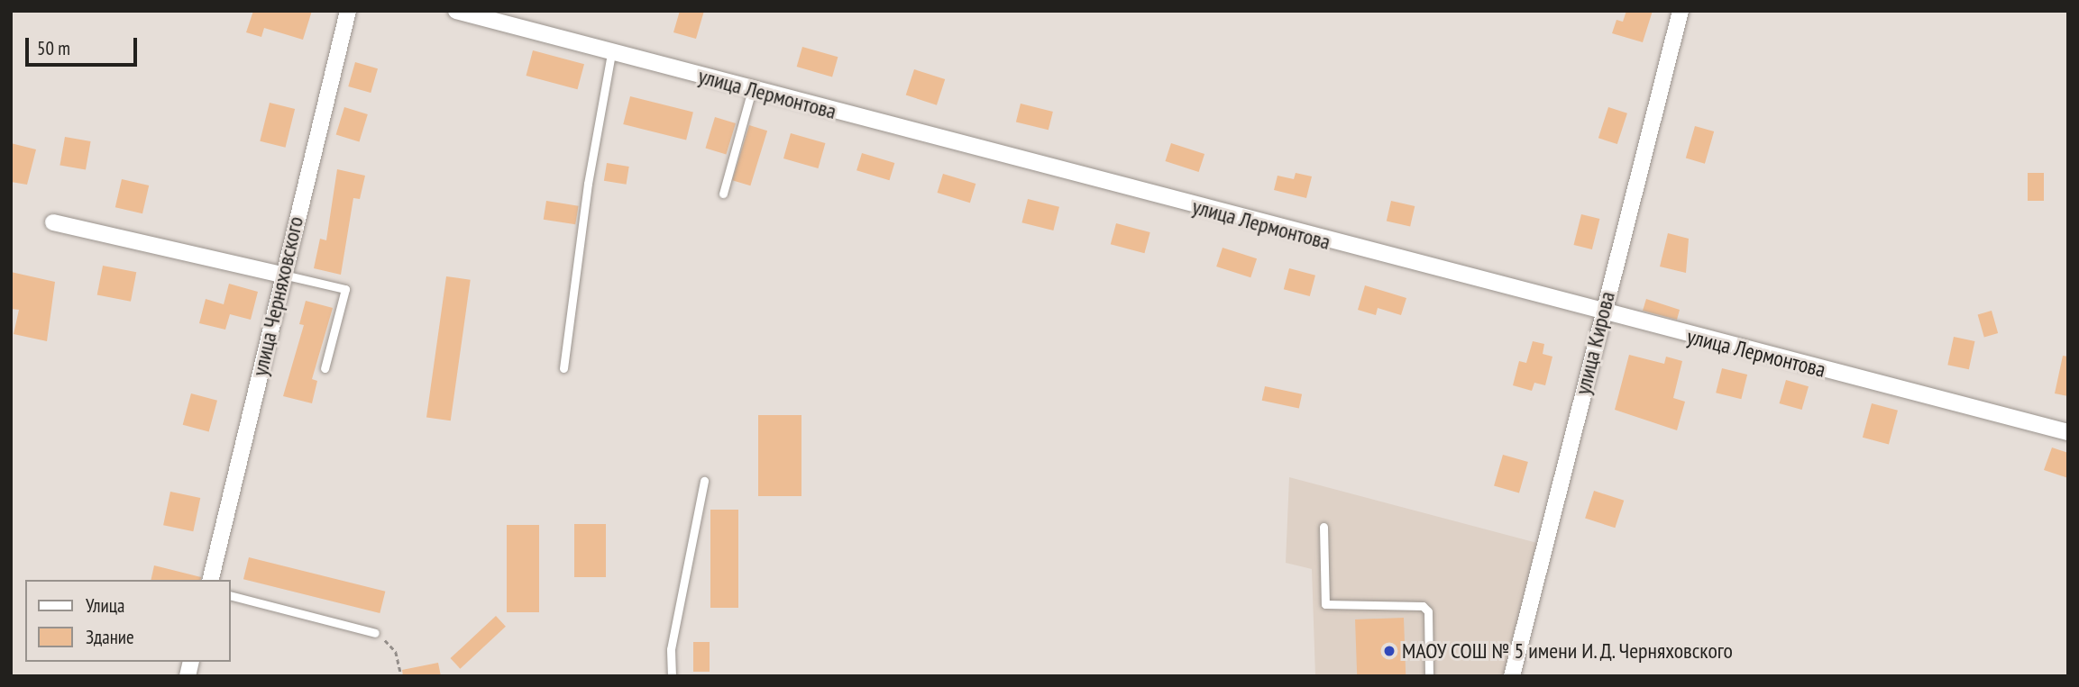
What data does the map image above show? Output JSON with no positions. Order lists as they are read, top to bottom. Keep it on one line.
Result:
{"streets":{"street":["улица Лермонтова","улица Черняховского","улица Кирова"]},"crossings":[["улица Лермонтова","улица Кирова"]],"places":["МАОУ СОШ № 5 имени И. Д. Черняховского"],"legend":["Улица","Здание"],"scale_bar":"50 m"}
